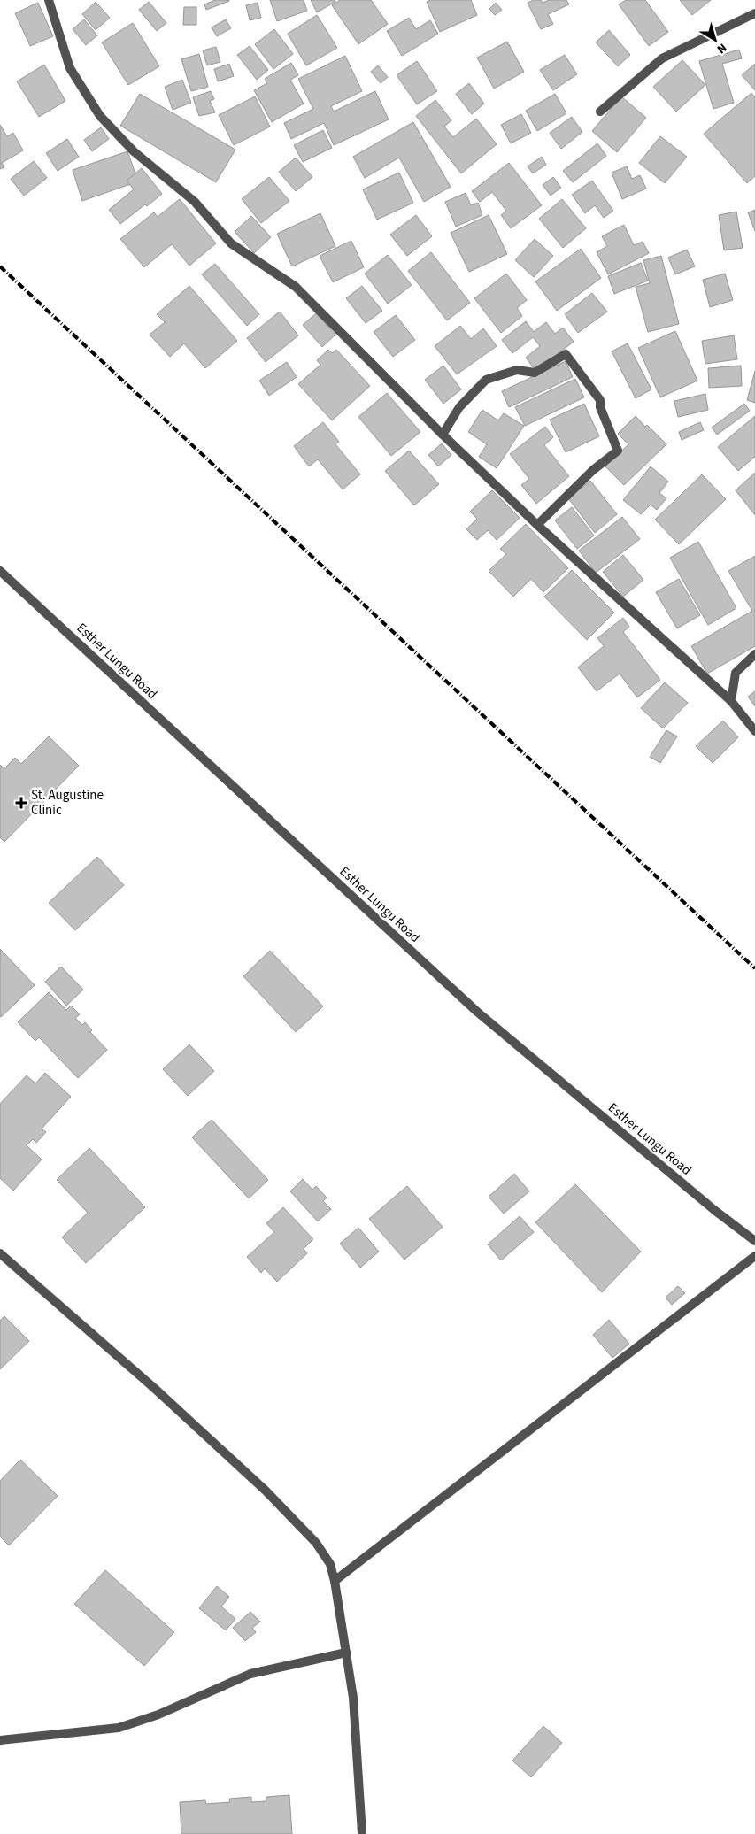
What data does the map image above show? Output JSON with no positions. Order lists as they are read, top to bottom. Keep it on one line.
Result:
{"streets":{"street":["Esther Lungu Road"]},"places":{"health":["St. Augustine Clinic"]},"north":"bottom right"}
